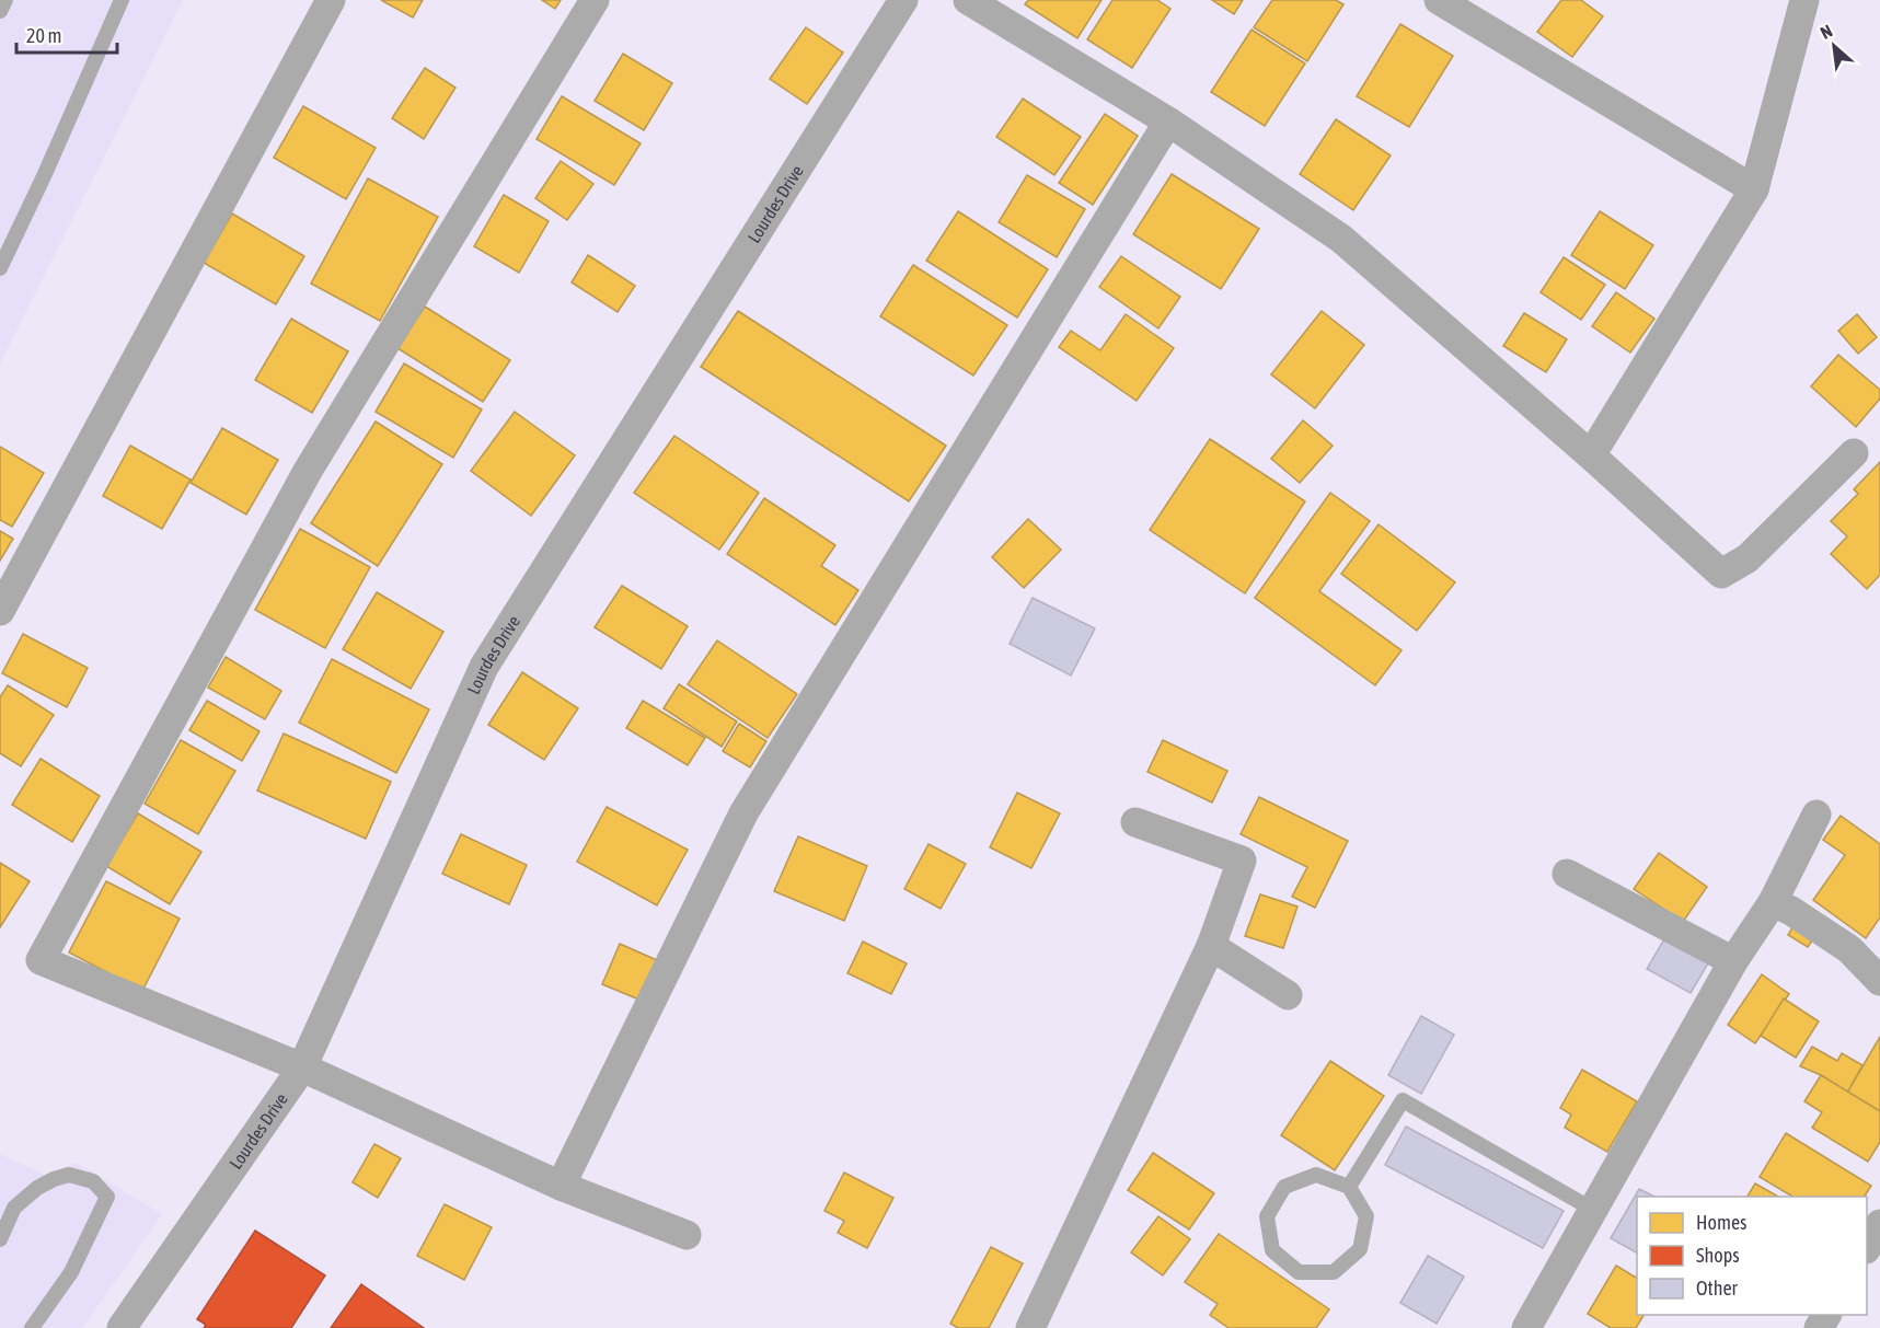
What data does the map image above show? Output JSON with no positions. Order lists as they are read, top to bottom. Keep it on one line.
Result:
{"streets":{"street":["Lourdes Drive"]},"legend":["Homes","Shops","Other"],"scale_bar":"20 m","north":"top left"}
